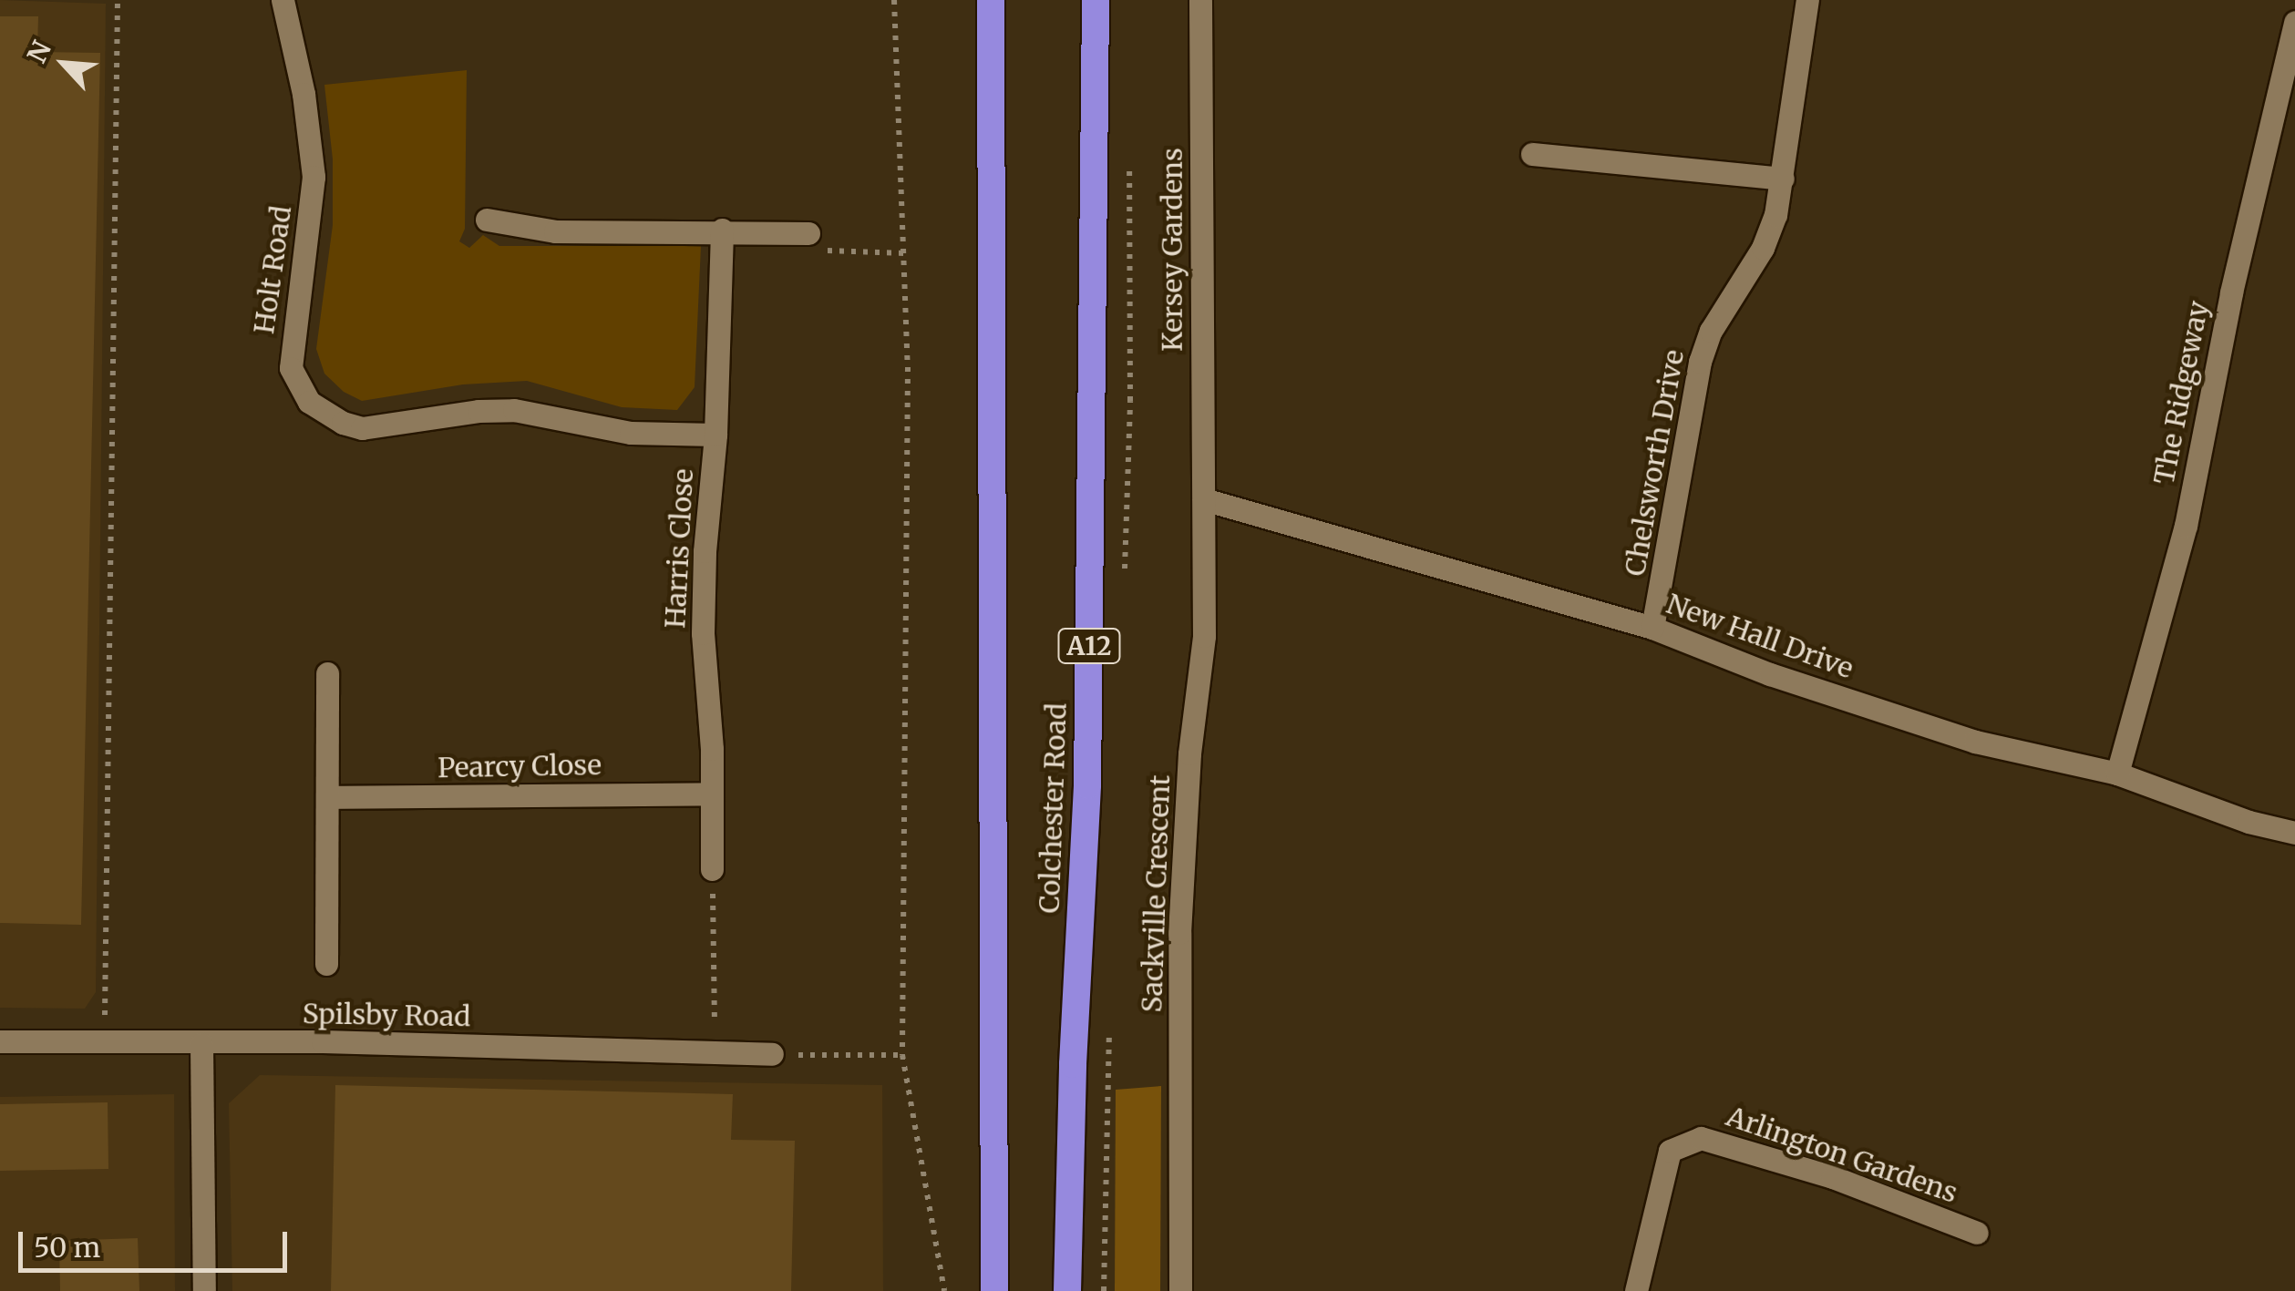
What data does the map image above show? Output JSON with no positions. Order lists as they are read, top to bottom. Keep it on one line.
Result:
{"streets":{"highway":["A12","Colchester Road"],"street":["Kersey Gardens","Holt Road","The Ridgeway","Chelsworth Drive","Harris Close","New Hall Drive","Pearcy Close","Sackville Crescent","Spilsby Road","Arlington Gardens"]},"crossings":[["Kersey Gardens","New Hall Drive"],["Kersey Gardens","Sackville Crescent"],["Holt Road","Harris Close"],["The Ridgeway","New Hall Drive"],["Chelsworth Drive","New Hall Drive"],["Harris Close","Pearcy Close"],["New Hall Drive","Sackville Crescent"]],"scale_bar":"50 m","north":"top left"}
